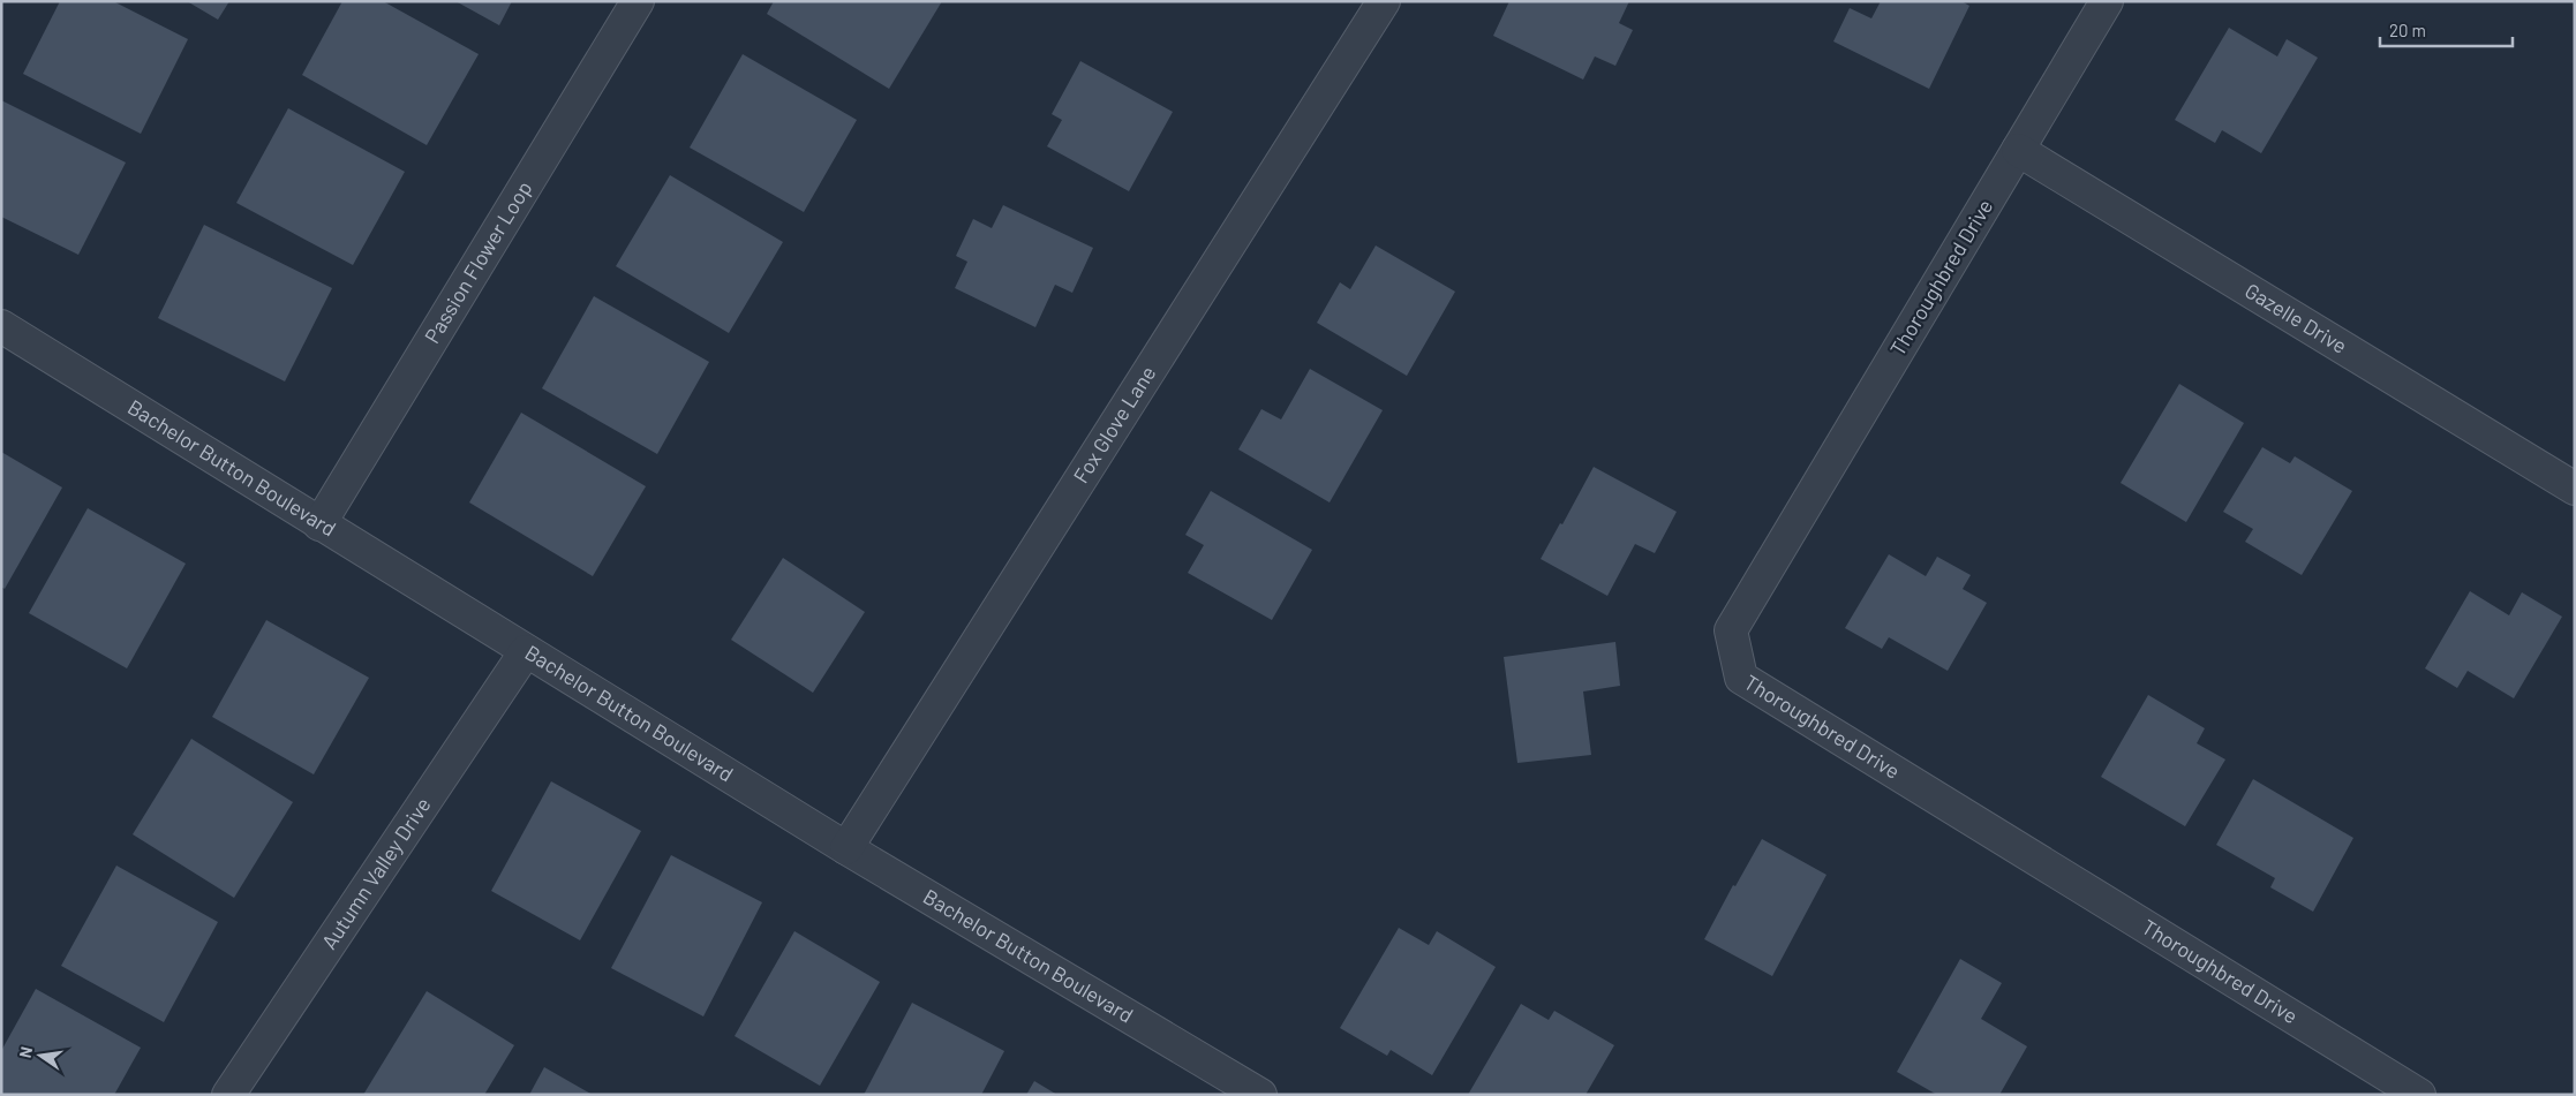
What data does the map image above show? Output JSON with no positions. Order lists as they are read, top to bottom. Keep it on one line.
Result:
{"streets":{"street":["Passion Flower Loop","Thoroughbred Drive","Gazelle Drive","Fox Glove Lane","Bachelor Button Boulevard","Autumn Valley Drive"]},"crossings":[["Passion Flower Loop","Bachelor Button Boulevard"],["Thoroughbred Drive","Gazelle Drive"],["Fox Glove Lane","Bachelor Button Boulevard"],["Bachelor Button Boulevard","Autumn Valley Drive"]],"scale_bar":"20 m","north":"left"}
